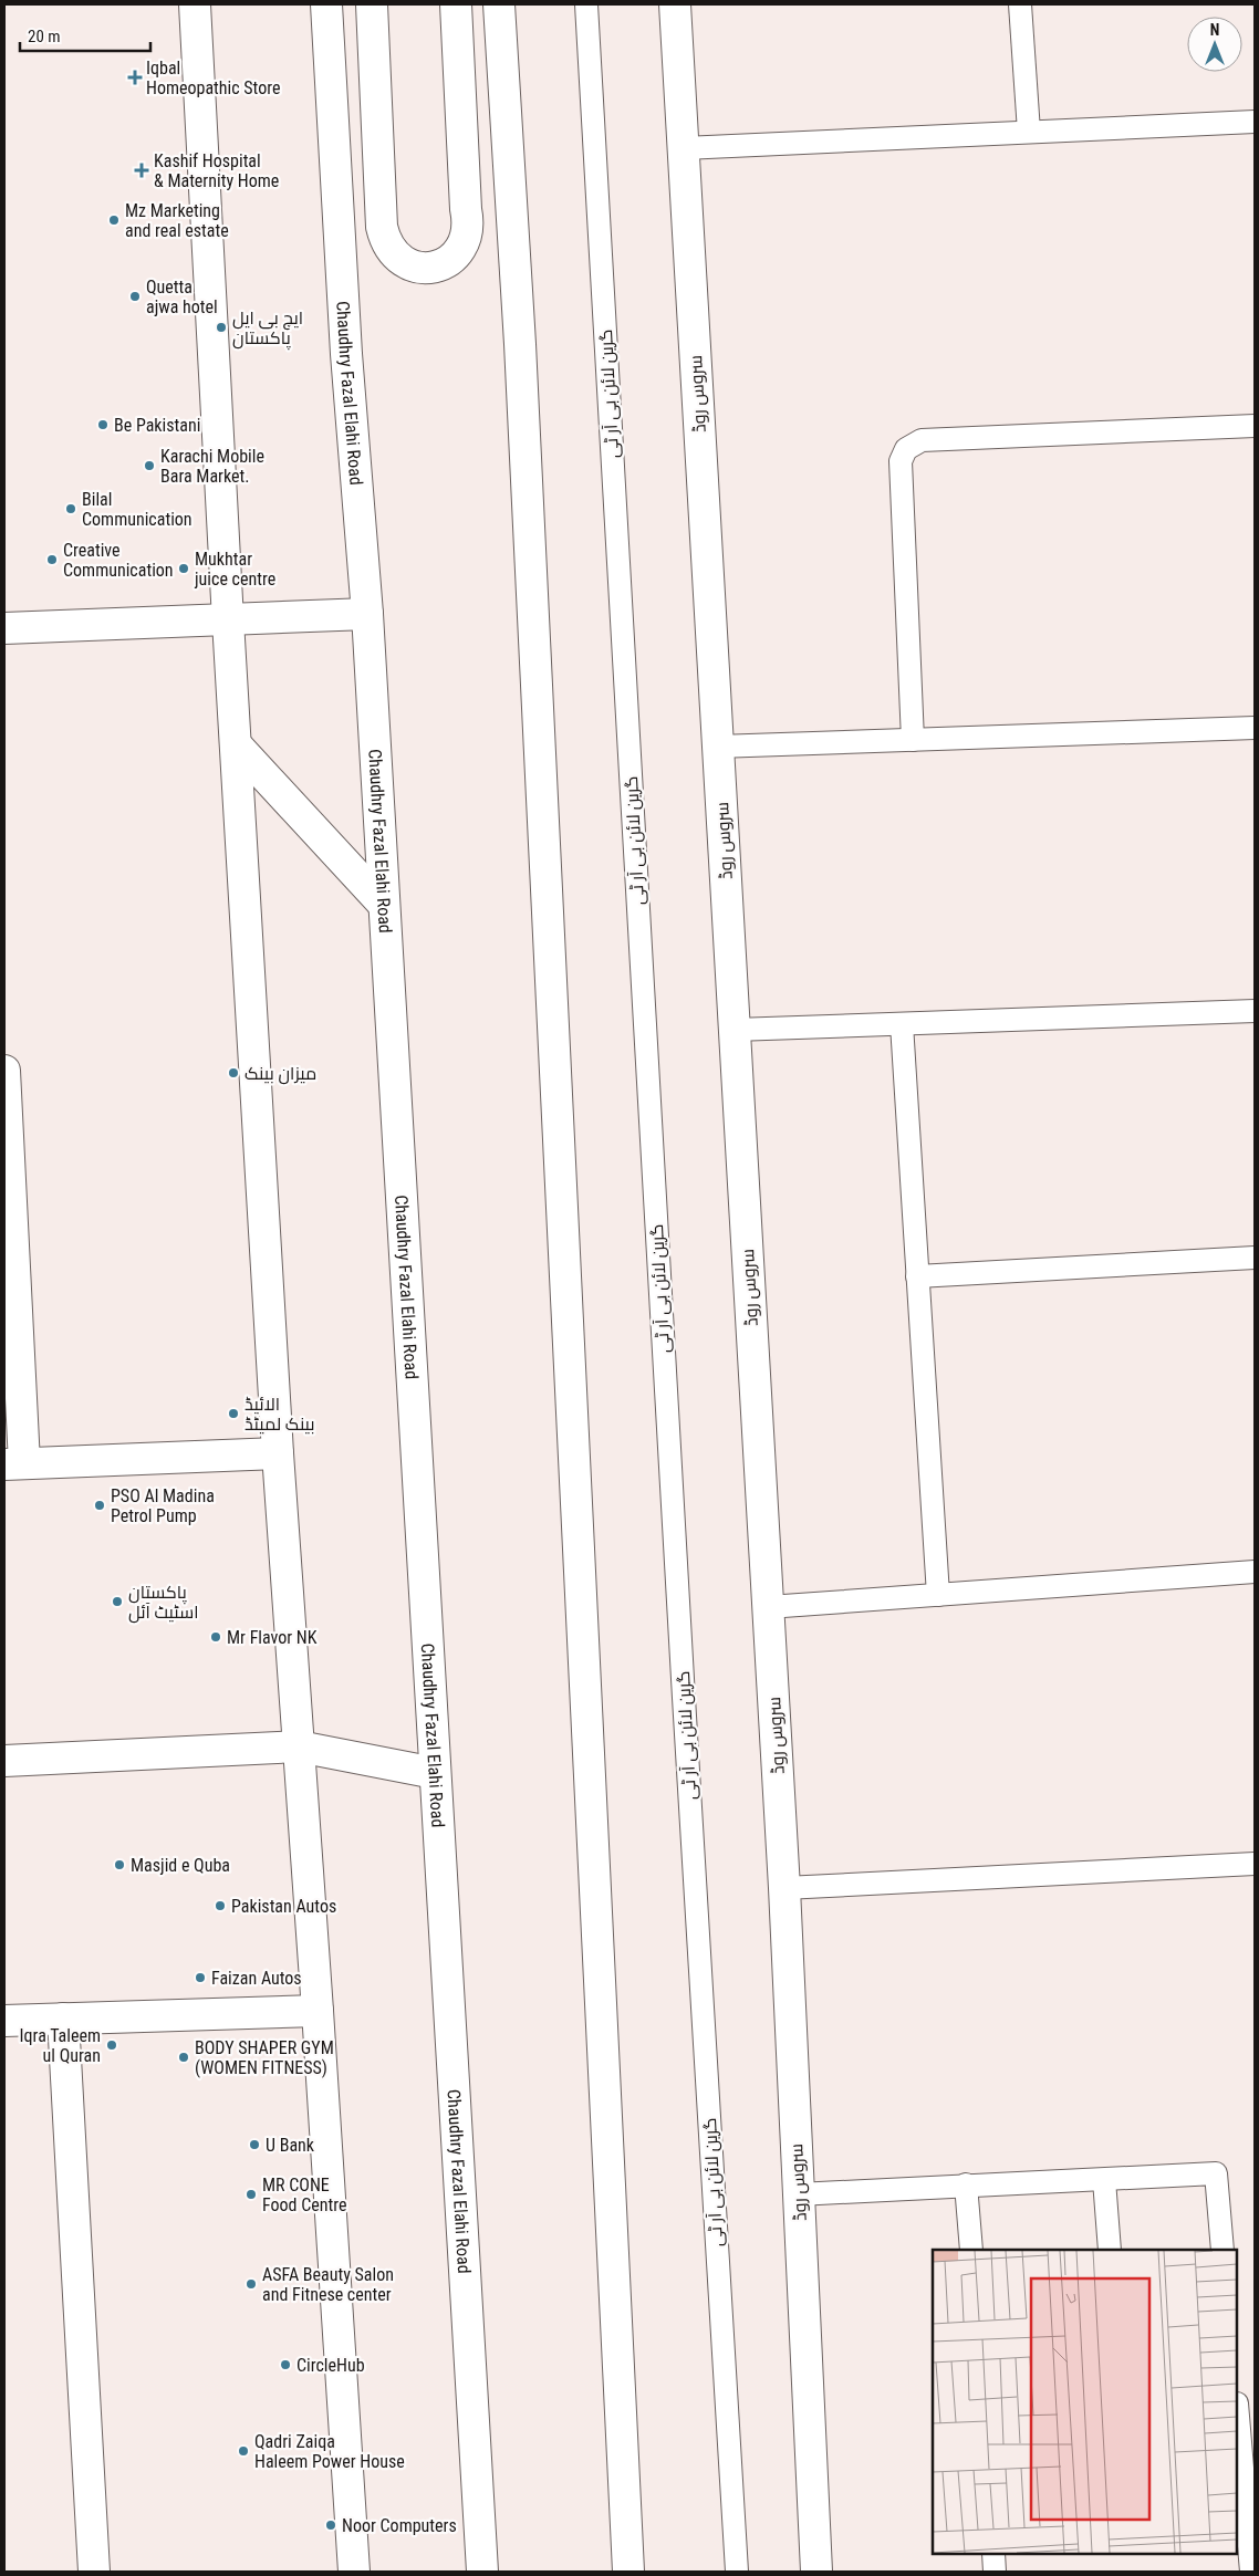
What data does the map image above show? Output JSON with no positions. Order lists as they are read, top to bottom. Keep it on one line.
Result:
{"streets":{"street":["Chaudhry Fazal Elahi Road","سروس روڈ"],"lane":["گرین لائن بی آر ٹی"]},"places":{"health":["Iqbal Homeopathic Store","Kashif Hospital & Maternity Home"],"other":["Mz Marketing and real estate","Quetta ajwa hotel","ایچ بی ایل پاکستان","Be Pakistani","Karachi Mobile Bara Market.","Bilal Communication","Creative Communication","Mukhtar juice centre","میزان بینک","الائیڈ بینک لمیٹڈ","PSO Al Madina Petrol Pump","پاکستان اسٹیٹ آئل","Mr Flavor NK","Masjid e Quba","Pakistan Autos","Faizan Autos","Iqra Taleem ul Quran","BODY SHAPER GYM (WOMEN FITNESS)","U Bank","MR CONE Food Centre","ASFA Beauty Salon and Fitnese center","CircleHub","Qadri Zaiqa Haleem Power House","Noor Computers"]},"scale_bar":"20 m","north":"top"}
